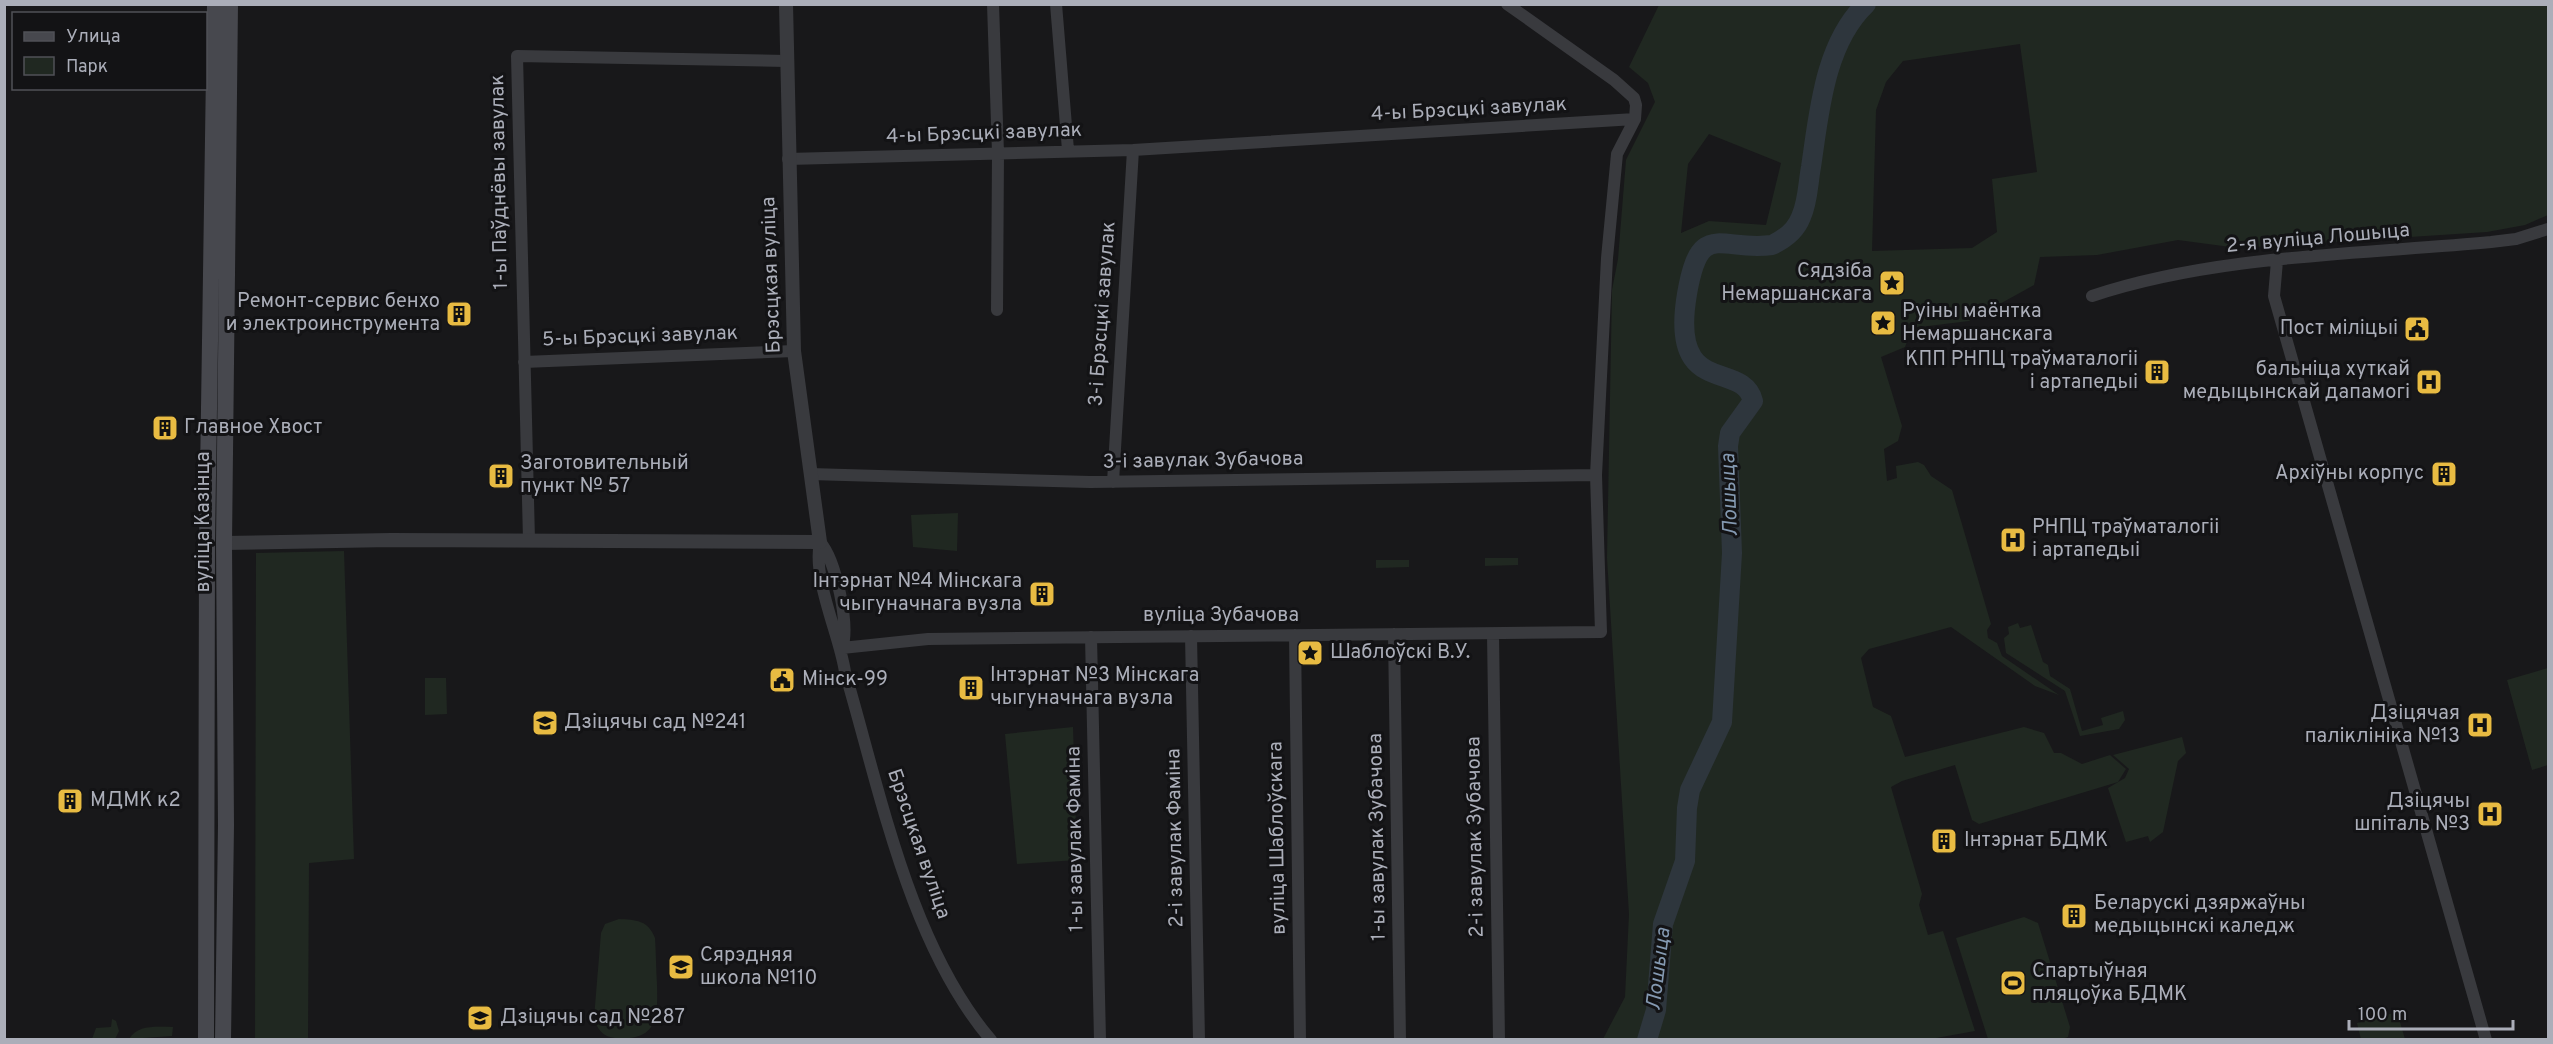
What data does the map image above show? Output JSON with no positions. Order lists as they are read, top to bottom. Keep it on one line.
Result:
{"streets":{"main road":["вуліца Казінца"],"street":["4-ы Брэсцкі завулак","1-ы Паўднёвы завулак","2-я вуліца Лошыца","Брэсцкая вуліца","3-і Брэсцкі завулак","5-ы Брэсцкі завулак","3-і завулак Зубачова","вуліца Зубачова","1-ы завулак Зубачова","2-і завулак Зубачова","2-і завулак Фаміна","вуліца Шаблоўскага","1-ы завулак Фаміна"]},"crossings":[["4-ы Брэсцкі завулак","Брэсцкая вуліца"],["4-ы Брэсцкі завулак","3-і Брэсцкі завулак"],["1-ы Паўднёвы завулак","Брэсцкая вуліца"],["1-ы Паўднёвы завулак","5-ы Брэсцкі завулак"],["Брэсцкая вуліца","5-ы Брэсцкі завулак"],["Брэсцкая вуліца","3-і завулак Зубачова"],["Брэсцкая вуліца","вуліца Зубачова"],["3-і Брэсцкі завулак","3-і завулак Зубачова"],["3-і завулак Зубачова","вуліца Зубачова"],["вуліца Зубачова","1-ы завулак Зубачова"],["вуліца Зубачова","2-і завулак Зубачова"],["вуліца Зубачова","2-і завулак Фаміна"],["вуліца Зубачова","вуліца Шаблоўскага"],["вуліца Зубачова","1-ы завулак Фаміна"]],"water":["Лошыца"],"places":{"place":["Сядзіба Немаршанскага","Руіны маёнтка Немаршанскага","Шаблоўскі В.У."],"building":["Ремонт-сервис бенхо и электроинструмента","КПП РНПЦ траўматалогіі і артапедыі","Главное Хвост","Архіўны корпус","Заготовительный пункт № 57","Інтэрнат №4 Мінскага чыгуначнага вузла","Інтэрнат №3 Мінскага чыгуначнага вузла","МДМК к2","Інтэрнат БДМК","Беларускі дзяржаўны медыцынскі каледж"],"public building":["Пост міліцыі","Мінск-99"],"hospital":["бальніца хуткай медыцынскай дапамогі","РНПЦ траўматалогіі і артапедыі","Дзіцячая паліклініка №13","Дзіцячы шпіталь №3"],"school or university":["Дзіцячы сад №241","Сярэдняя школа №110","Дзіцячы сад №287"],"sports":["Спартыўная пляцоўка БДМК"]},"legend":["Улица","Парк"],"scale_bar":"100 m"}
